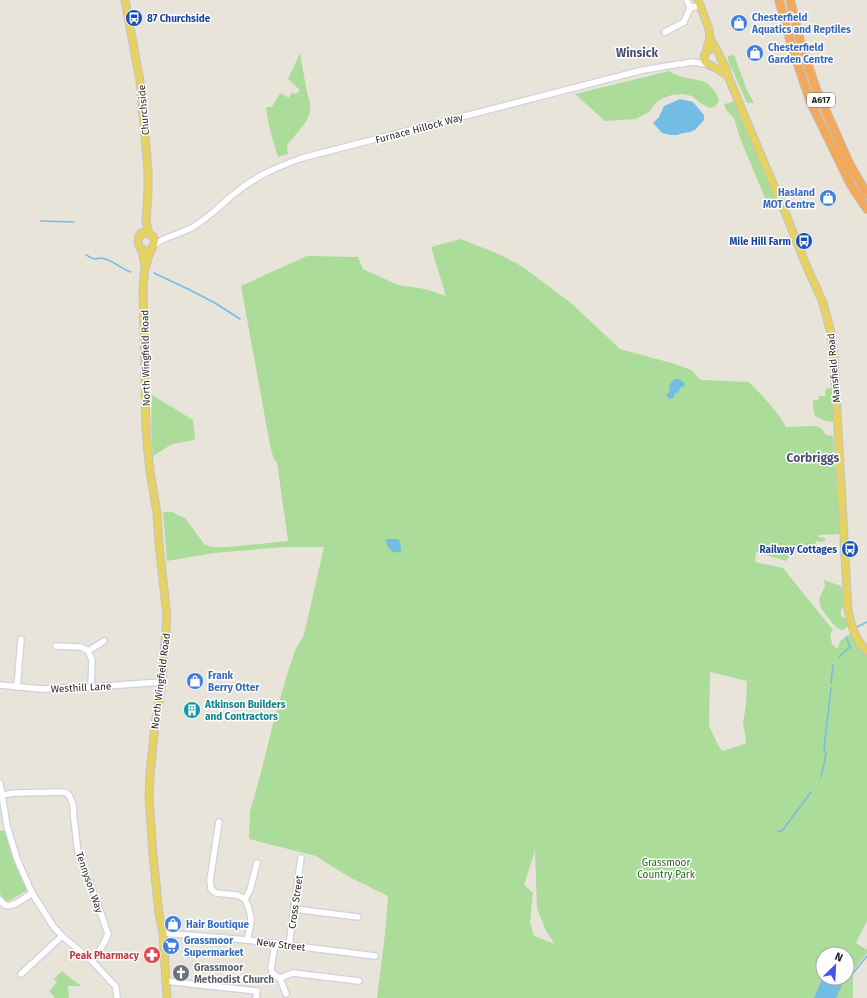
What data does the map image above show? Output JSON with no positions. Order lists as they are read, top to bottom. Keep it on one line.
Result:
{"streets":{"highway":["A617"],"main road":["Churchside","North Wingfield Road","Mansfield Road"],"street":["Furnace Hillock Way","Westhill Lane","Tennyson Way","Cross Street","New Street"]},"crossings":[["Churchside","Furnace Hillock Way"],["Churchside","North Wingfield Road"],["Furnace Hillock Way","North Wingfield Road"],["Furnace Hillock Way","Mansfield Road"],["North Wingfield Road","Westhill Lane"],["North Wingfield Road","New Street"],["Cross Street","New Street"]],"districts":["Winsick","Corbriggs"],"parks":["Grassmoor Country Park"],"places":{"bus stop":["87 Churchside","Mile Hill Farm","Railway Cottages"],"shop":["Chesterfield Aquatics and Reptiles","Chesterfield Garden Centre","Hasland MOT Centre","Frank Berry Otter","Hair Boutique"],"building":["Atkinson Builders and Contractors"],"supermarket":["Grassmoor Supermarket"],"pharmacy":["Peak Pharmacy"],"church":["Grassmoor Methodist Church"]},"north":"top right"}
